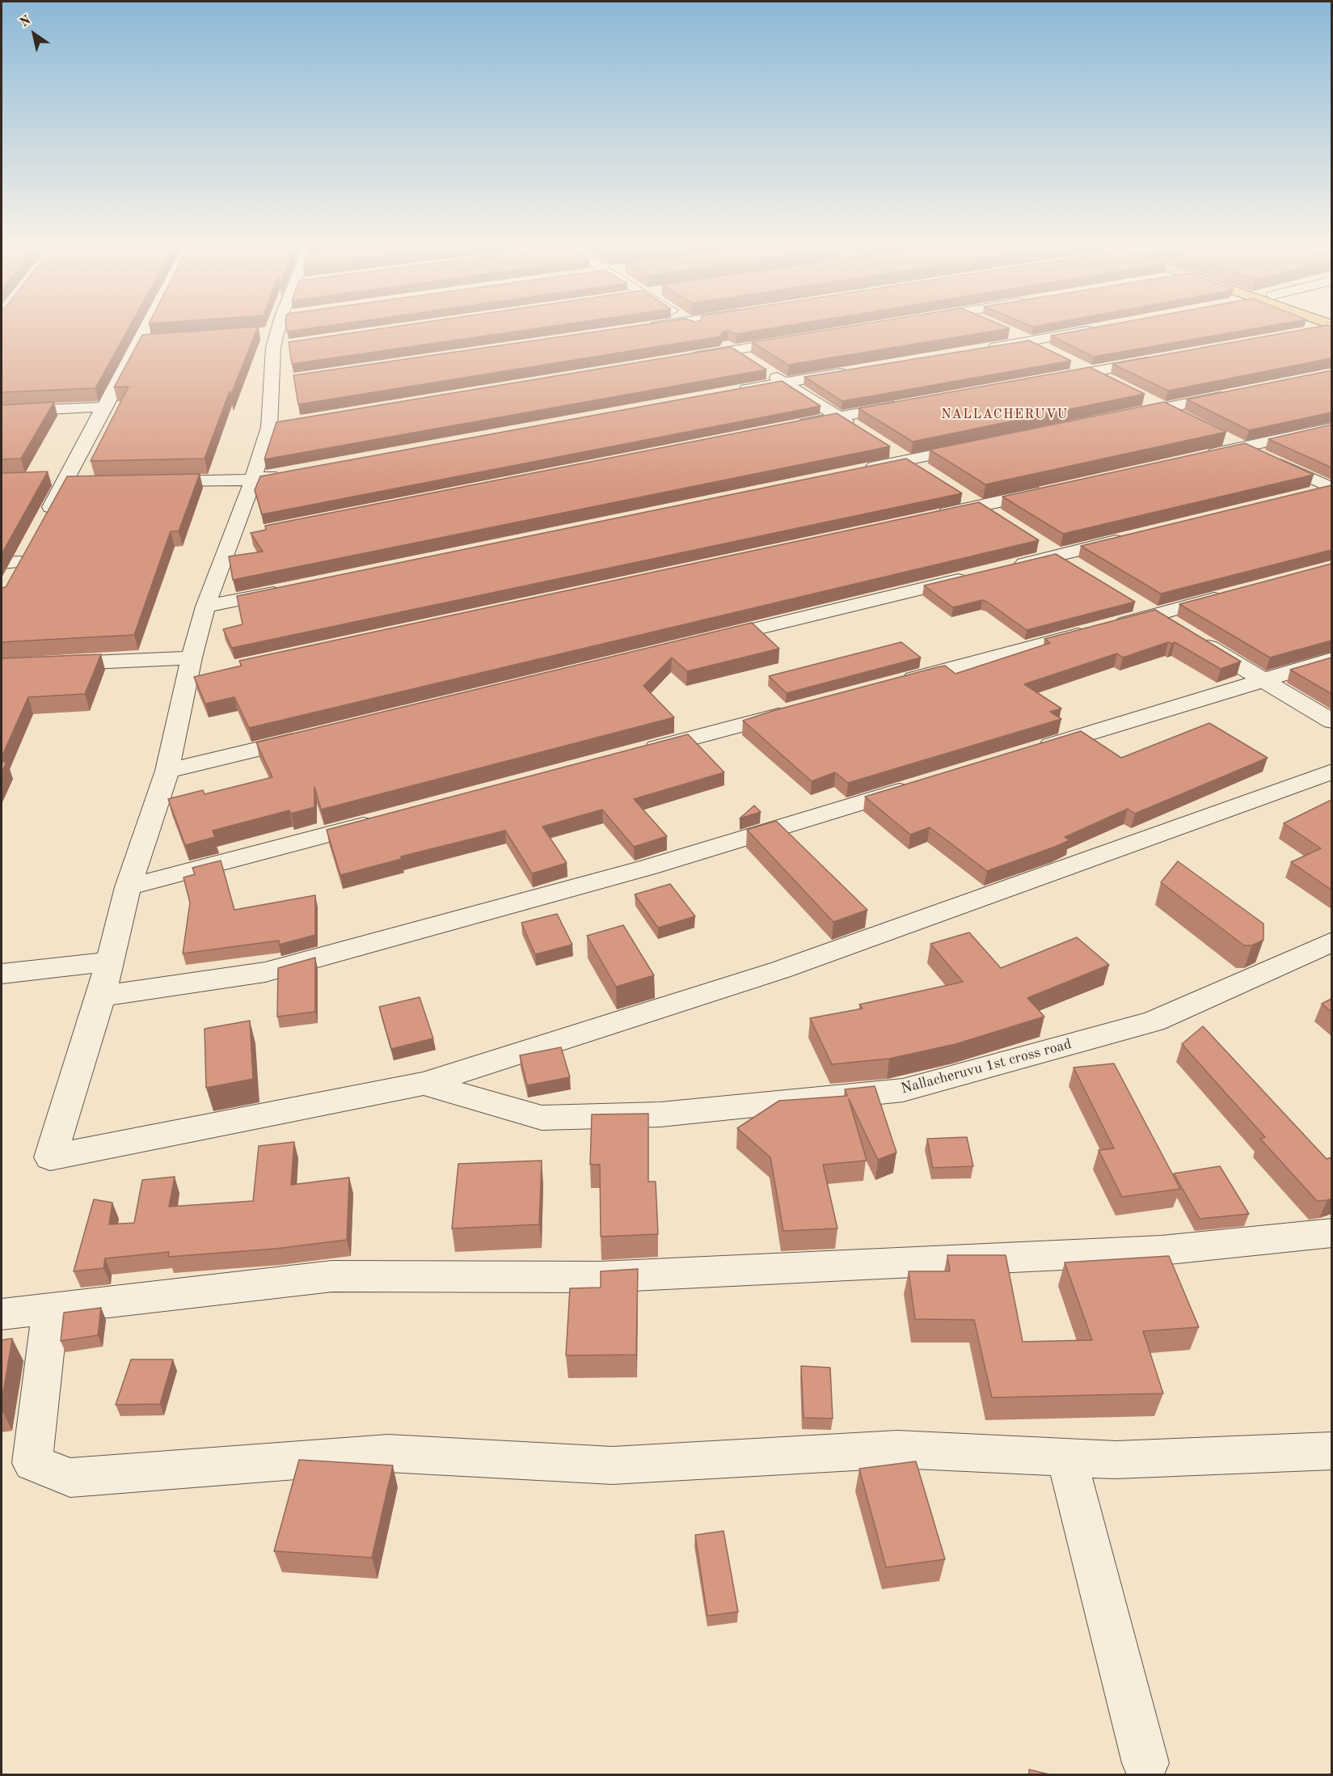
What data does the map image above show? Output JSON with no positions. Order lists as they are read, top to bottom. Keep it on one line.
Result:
{"streets":{"street":["Nallacheruvu 1st cross road"]},"districts":["NALLACHERUVU"],"north":"top left"}
